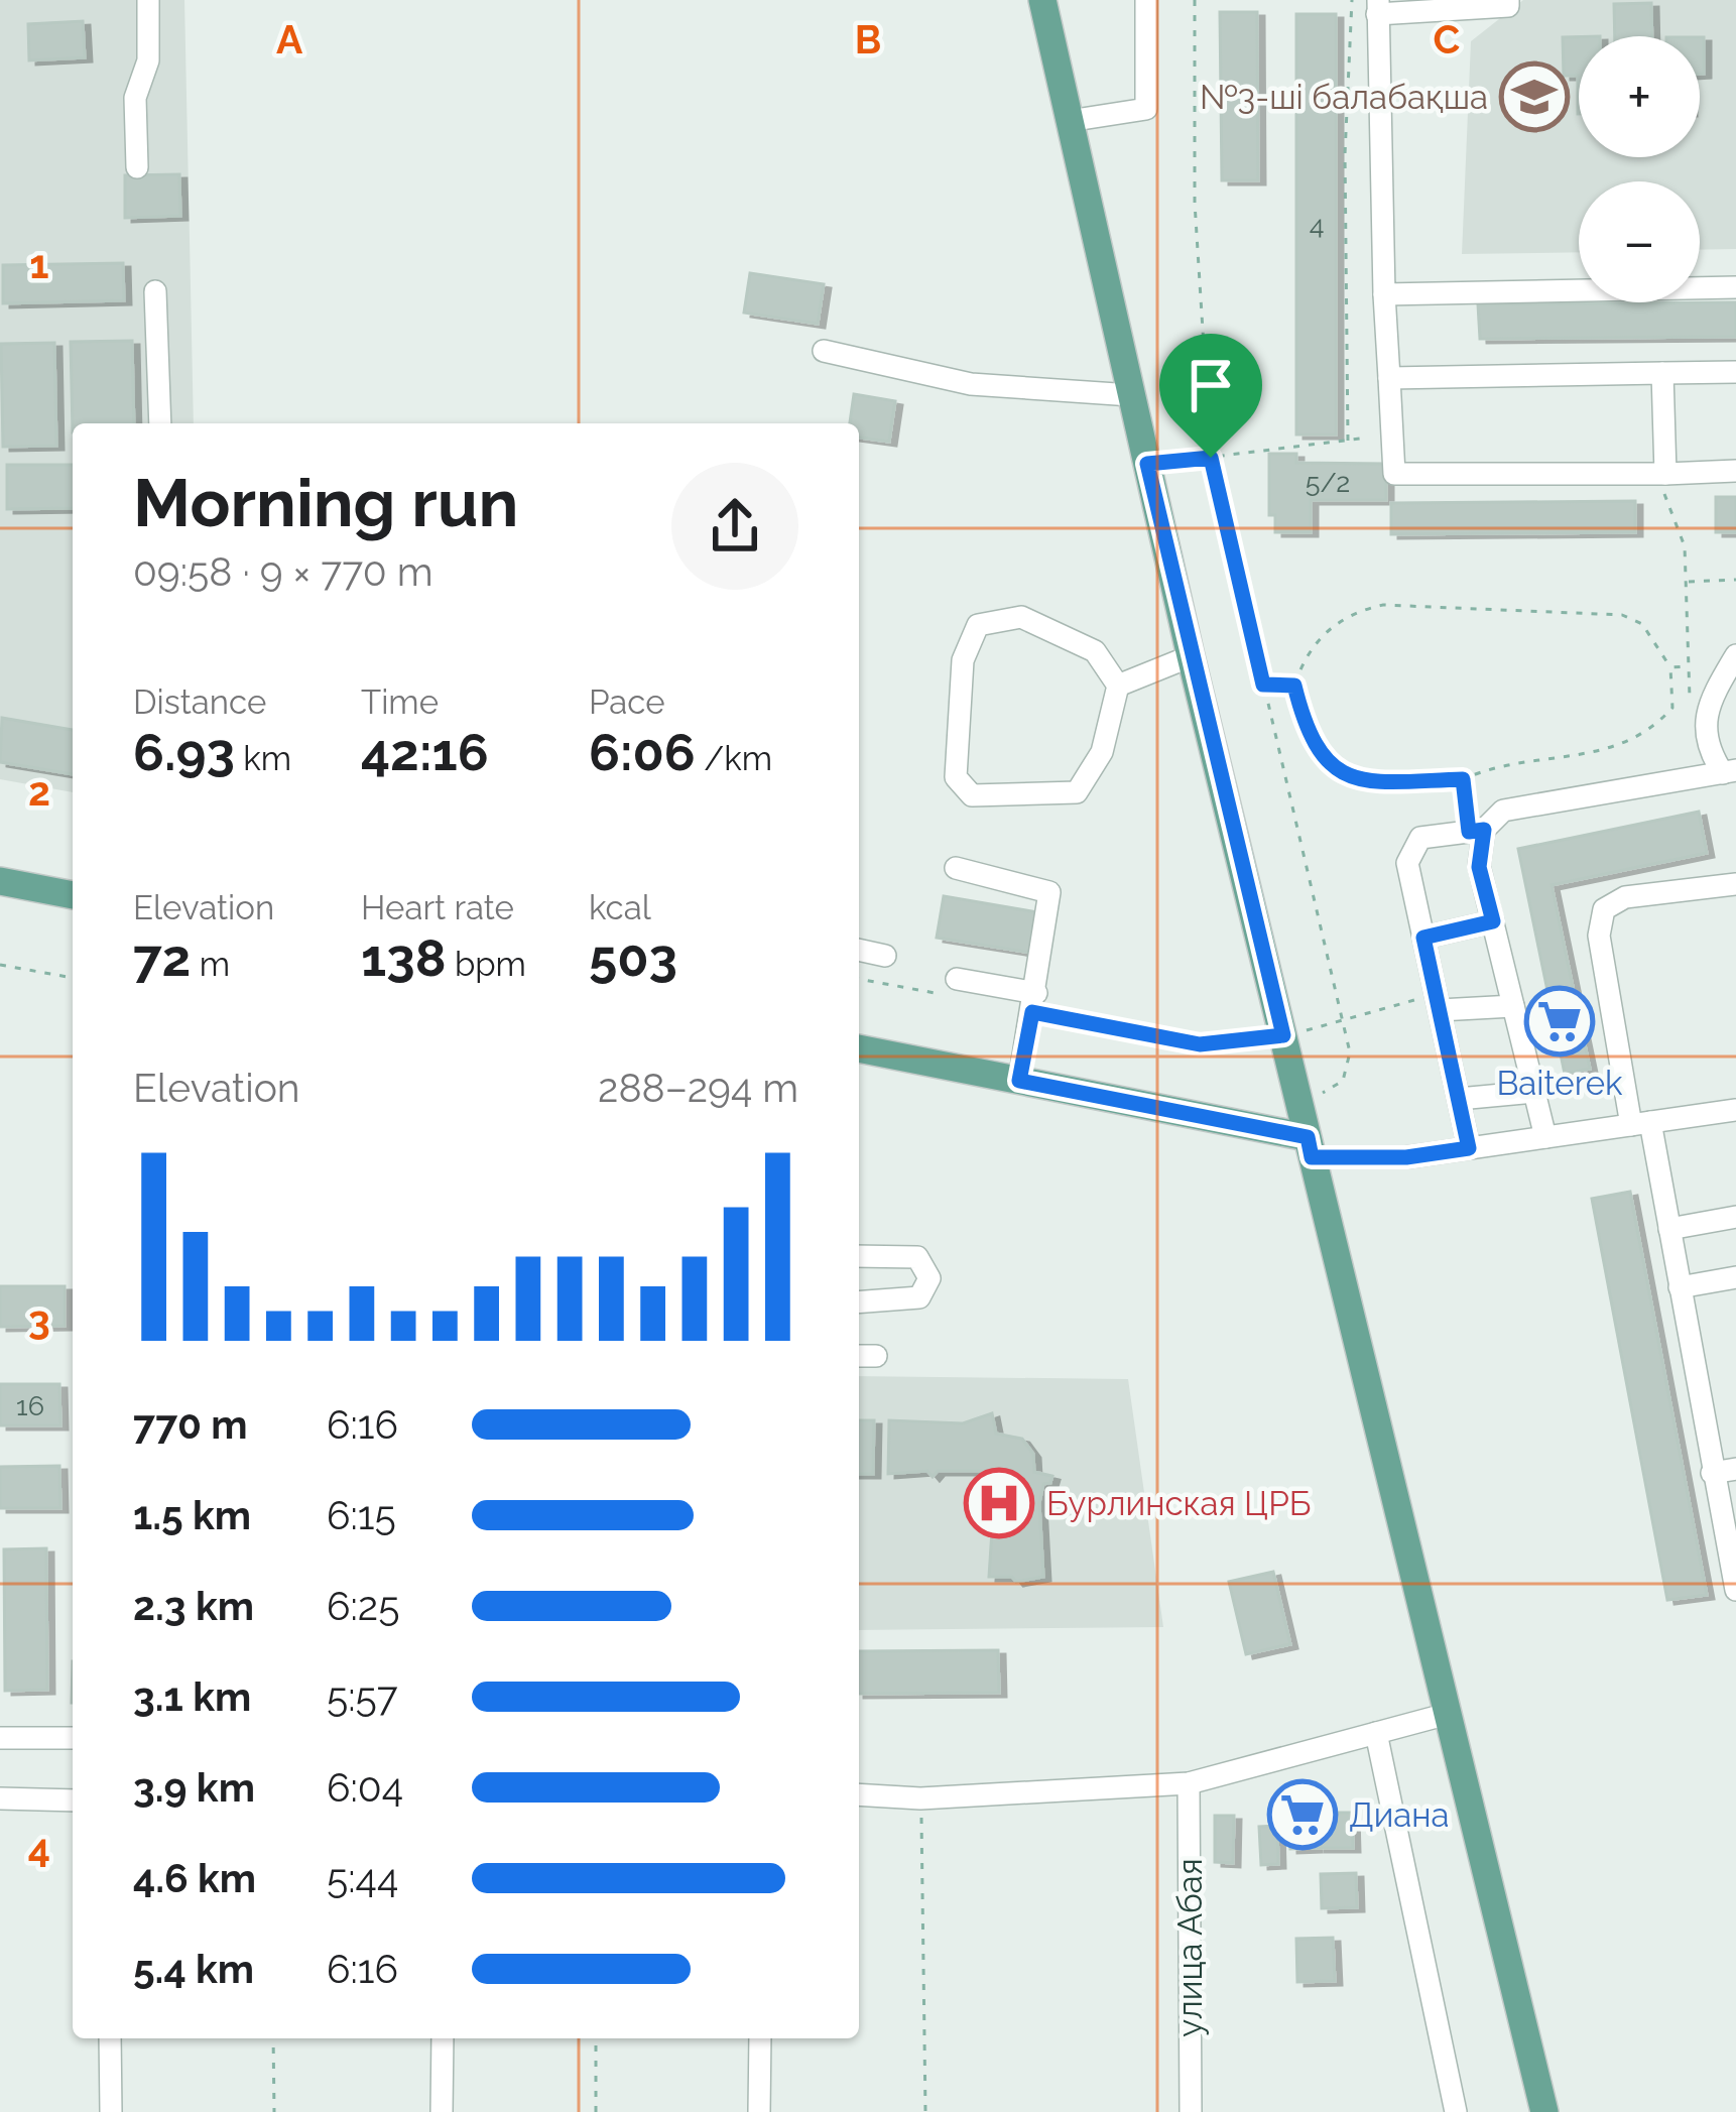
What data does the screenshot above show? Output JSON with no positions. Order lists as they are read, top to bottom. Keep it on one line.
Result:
{"streets":{"street":["улица Абая"]},"places":{"school or university":["№3-ші балабақша"],"supermarket":["Baiterek","Диана"],"hospital":["Бурлинская ЦРБ"]},"house_numbers":["4","5/2","16"],"page":{"map_buttons":["+","−"],"heading":["Morning run","09:58 · 9 × 770 m"],"stats":[["Distance","6.93 km"],["Time","42:16"],["Pace","6:06 /km"],["Elevation","72 m"],["Heart rate","138 bpm"],["kcal","503"]],"chart":["Elevation","288–294 m"],"list":[{"name":"770 m","note":"6:16"},{"name":"1.5 km","note":"6:15"},{"name":"2.3 km","note":"6:25"},{"name":"3.1 km","note":"5:57"},{"name":"3.9 km","note":"6:04"},{"name":"4.6 km","note":"5:44"},{"name":"5.4 km","note":"6:16"}]},"grid":{"columns":["A","B","C"],"rows":["1","2","3","4"]}}
